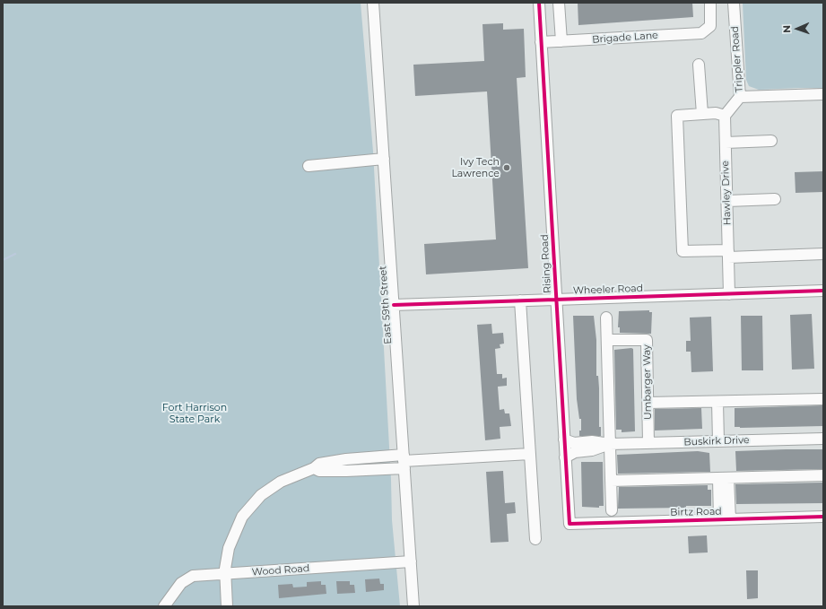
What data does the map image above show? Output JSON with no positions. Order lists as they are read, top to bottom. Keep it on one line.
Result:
{"streets":{"street":["Brigade Lane","Trippler Road","Hawley Drive","Rising Road","Wheeler Road","East 59th Street","Umbarger Way","Buskirk Drive","Birtz Road","Wood Road"]},"crossings":[["Brigade Lane","Rising Road"],["Hawley Drive","Wheeler Road"],["Rising Road","Wheeler Road"],["Rising Road","Buskirk Drive"],["Rising Road","Birtz Road"],["Wheeler Road","East 59th Street"],["East 59th Street","Wood Road"],["Umbarger Way","Buskirk Drive"]],"parks":["Fort Harrison State Park"],"places":["Ivy Tech Lawrence"],"north":"left"}
